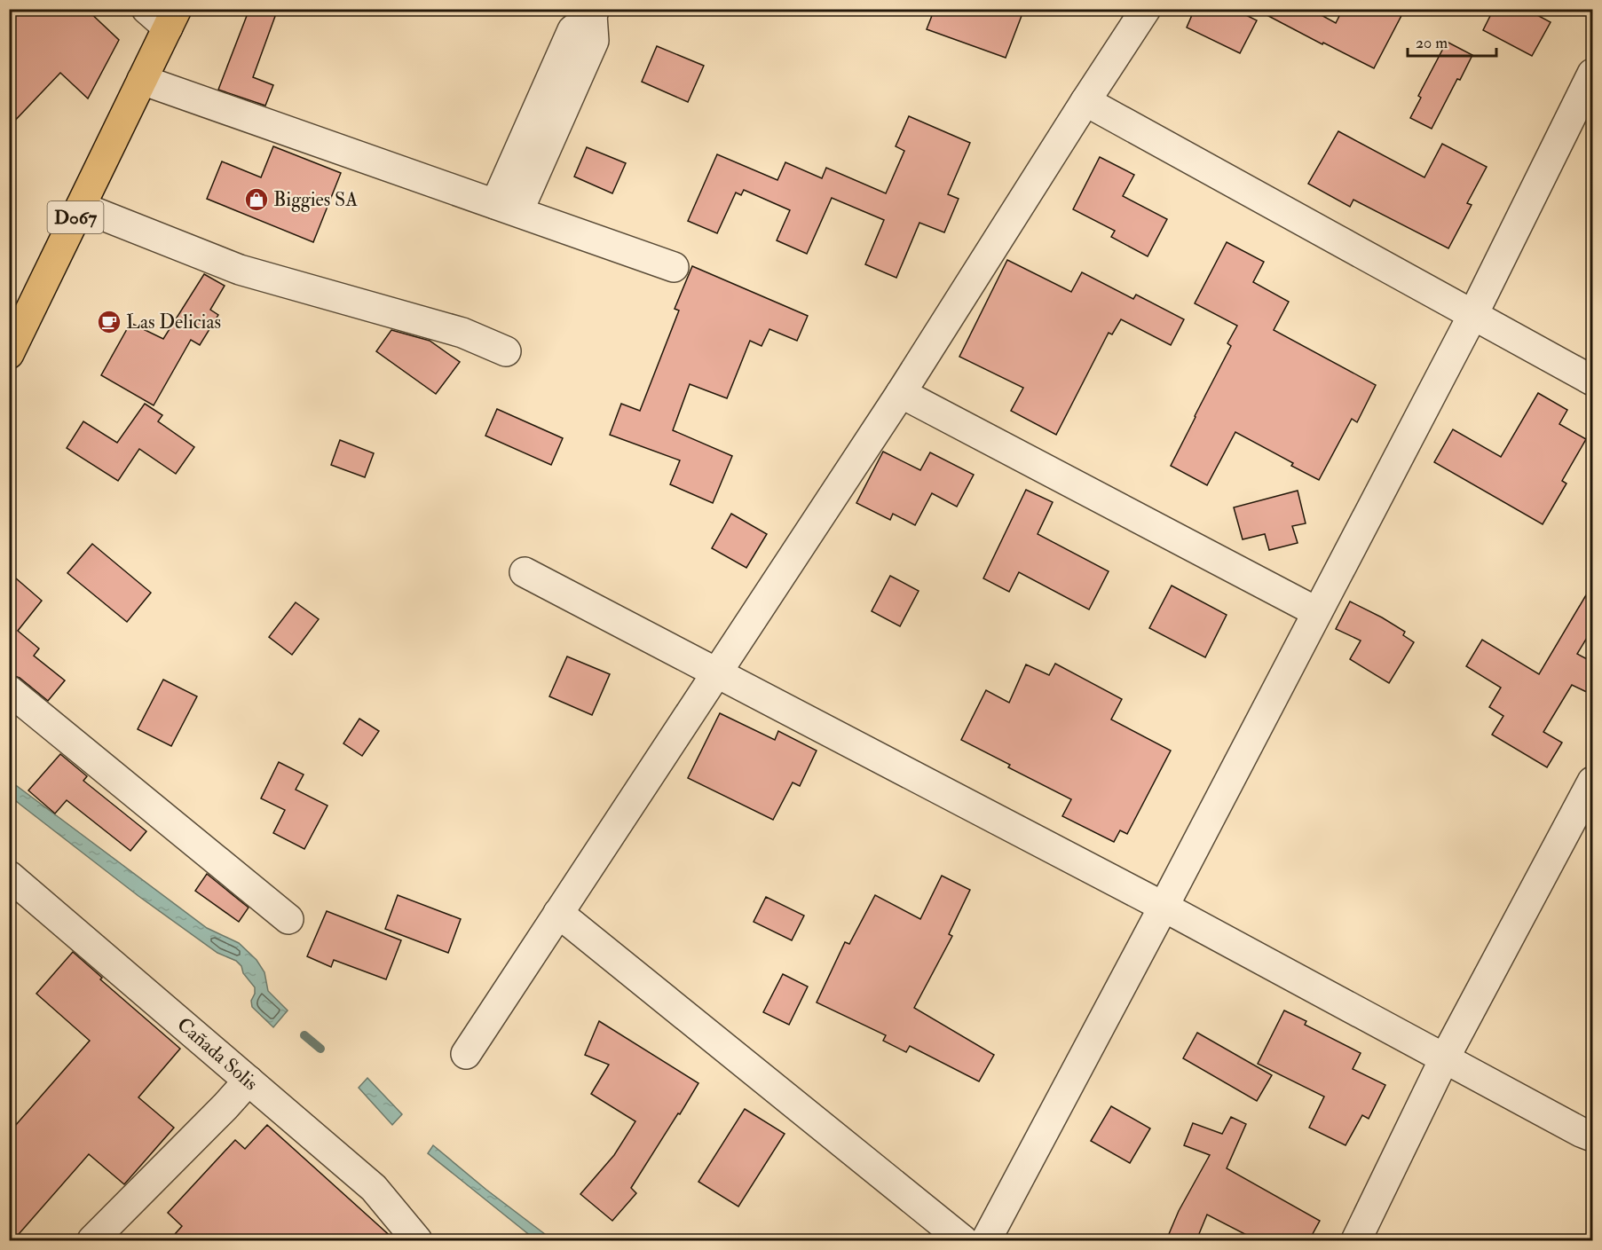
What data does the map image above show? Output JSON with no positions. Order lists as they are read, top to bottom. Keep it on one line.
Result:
{"streets":{"main road":["D067"],"street":["Cañada Solis"]},"places":{"shop":["Biggies SA"],"cafe":["Las Delicias"]},"scale_bar":"20 m"}
